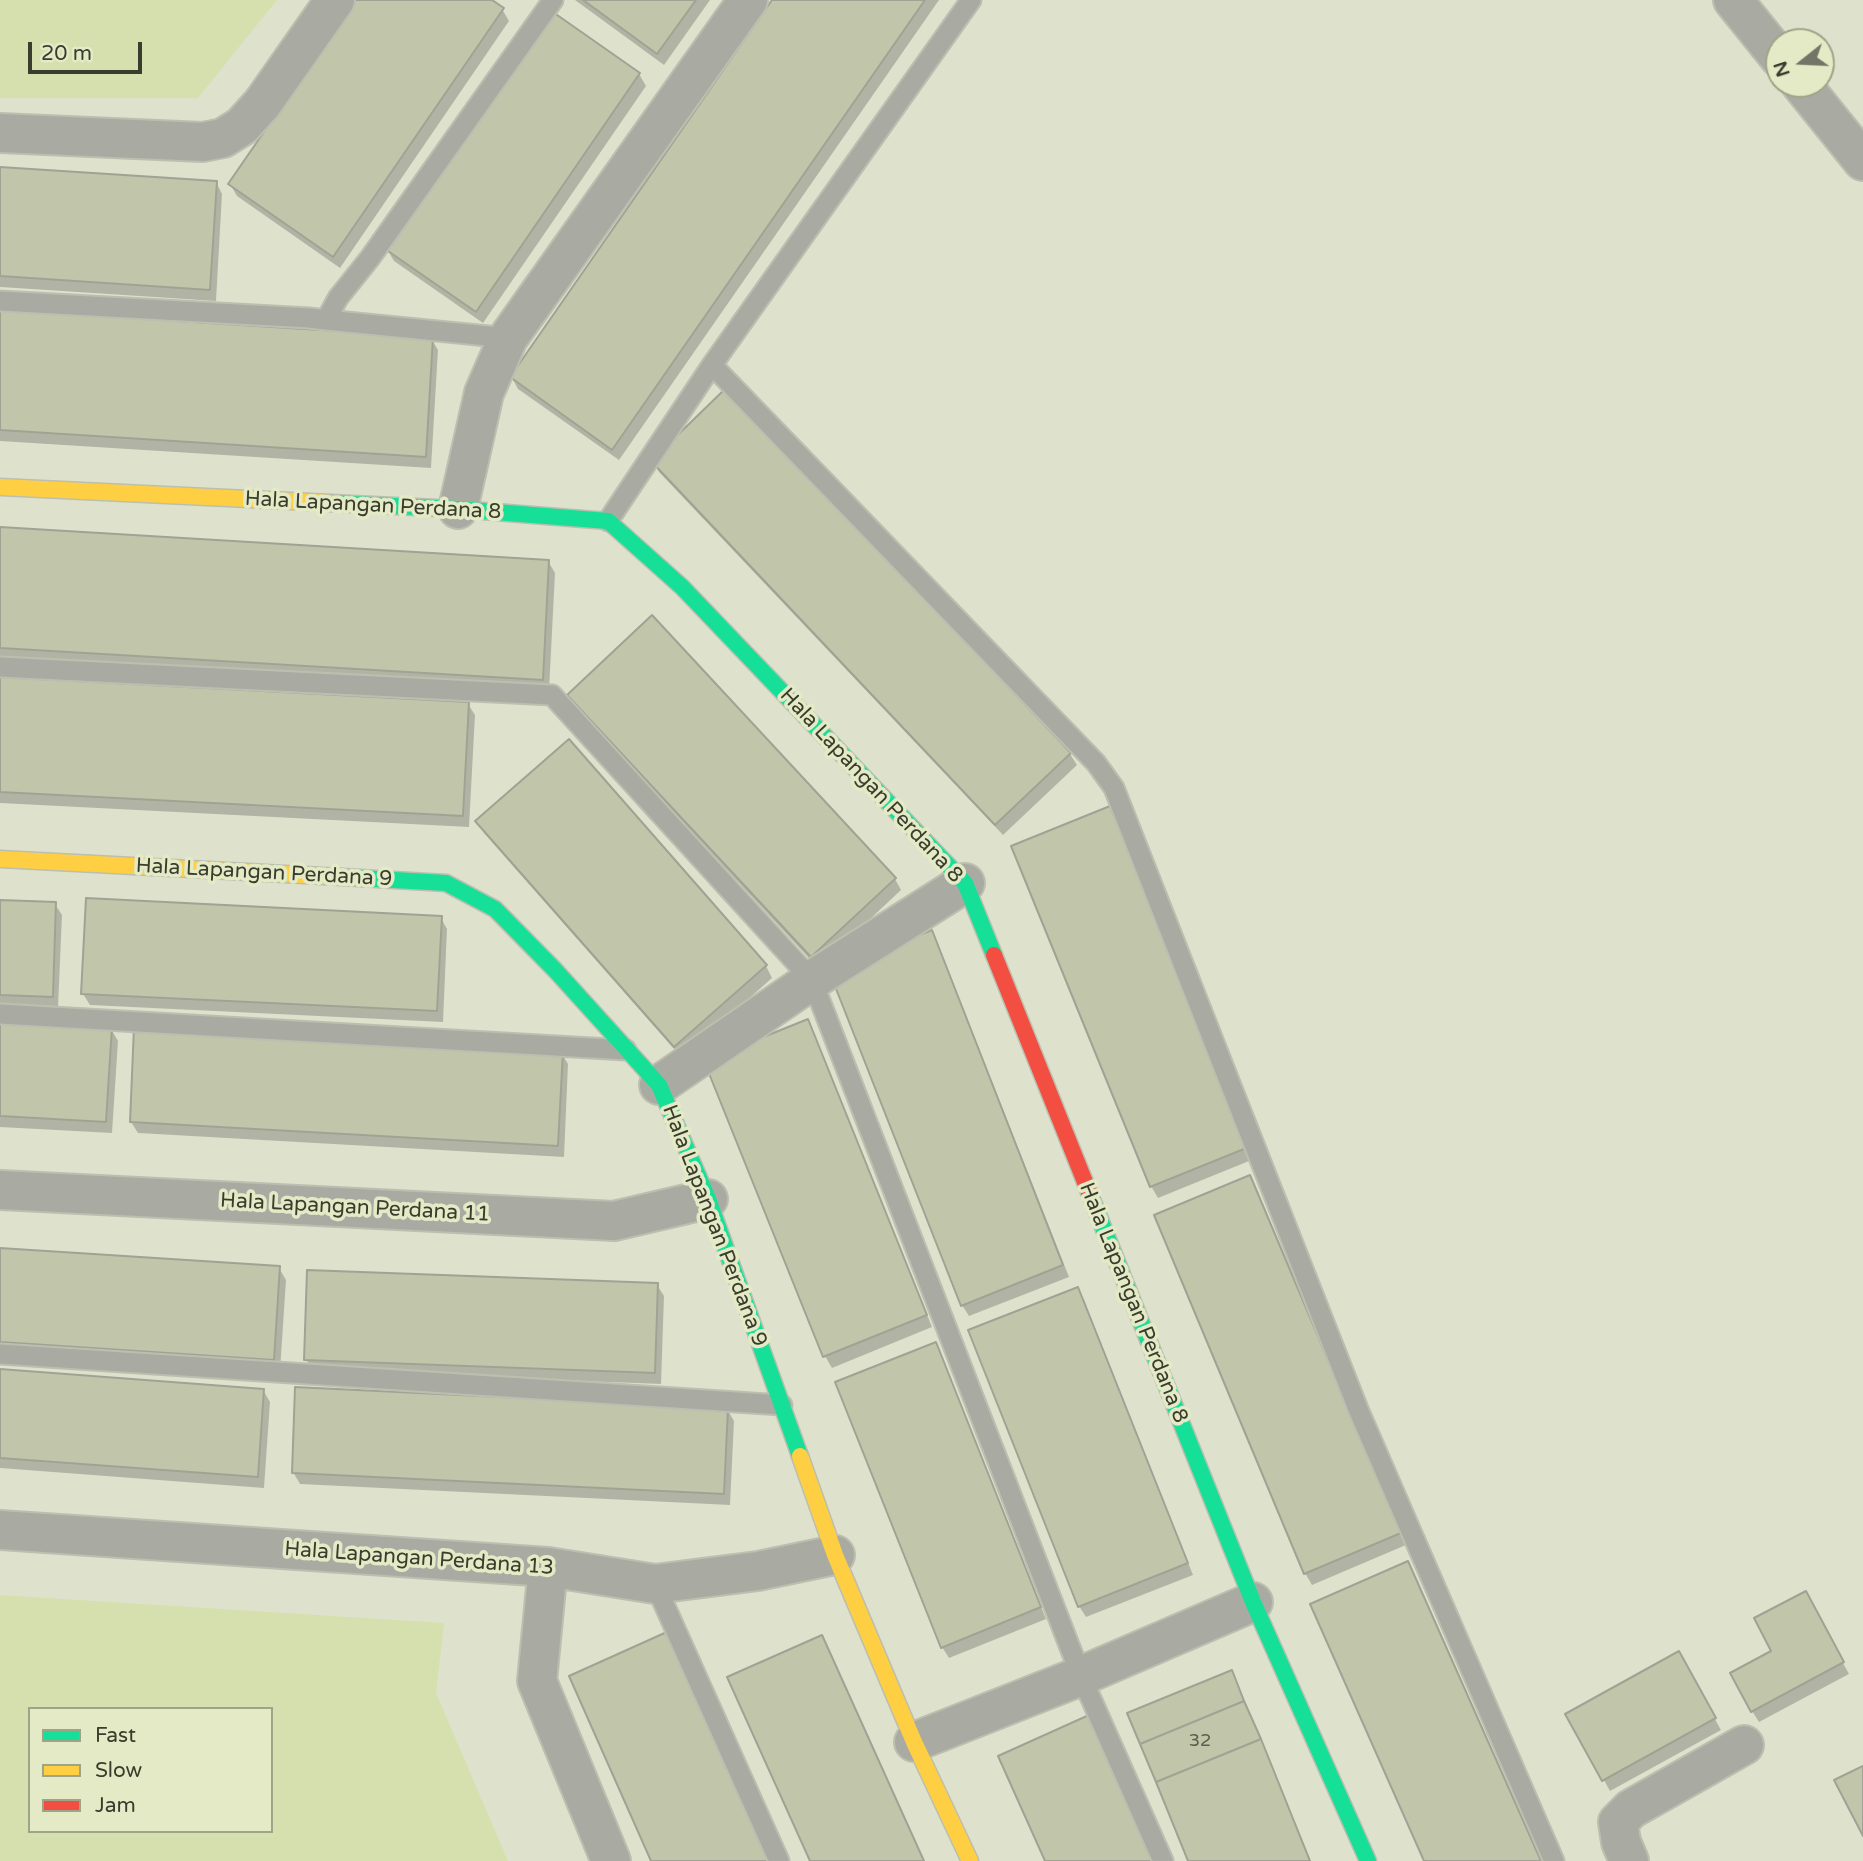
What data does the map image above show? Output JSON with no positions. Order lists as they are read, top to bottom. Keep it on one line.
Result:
{"streets":{"street":["Hala Lapangan Perdana 8","Hala Lapangan Perdana 9","Hala Lapangan Perdana 11","Hala Lapangan Perdana 13"]},"crossings":[["Hala Lapangan Perdana 9","Hala Lapangan Perdana 11"],["Hala Lapangan Perdana 9","Hala Lapangan Perdana 13"]],"house_numbers":["32"],"legend":["Fast","Slow","Jam"],"scale_bar":"20 m","north":"left"}
